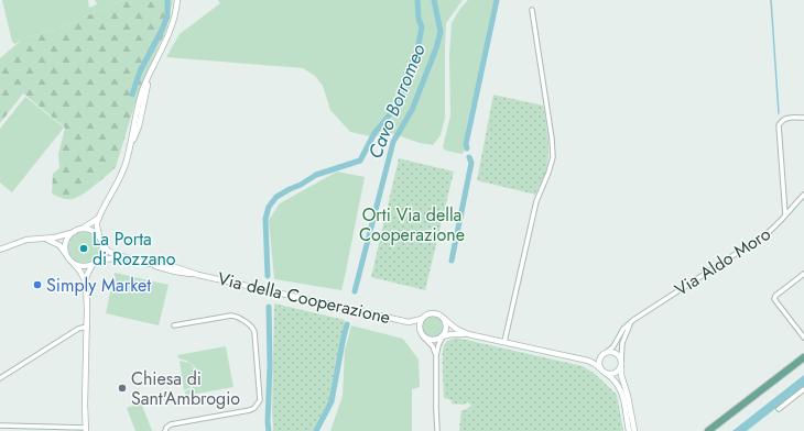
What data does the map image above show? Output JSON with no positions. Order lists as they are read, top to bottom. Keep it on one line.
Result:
{"streets":{"street":["Via Aldo Moro","Via della Cooperazione"]},"water":["Cavo Borromeo"],"parks":["Orti Via della Cooperazione"],"places":["La Porta di Rozzano","Simply Market","Chiesa di Sant'Ambrogio"]}
